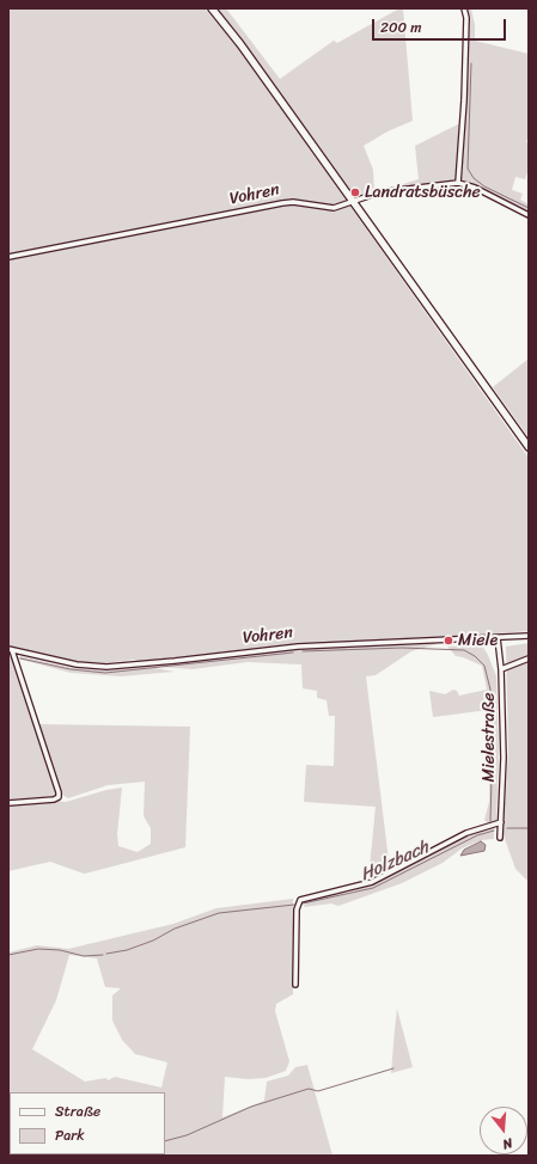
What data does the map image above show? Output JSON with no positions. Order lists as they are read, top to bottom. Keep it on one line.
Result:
{"streets":{"street":["Vohren","Mielestraße"]},"crossings":[["Vohren","Mielestraße"]],"water":["Holzbach"],"places":["Landratsbüsche","Miele"],"legend":["Straße","Park"],"scale_bar":"200 m","north":"bottom"}
